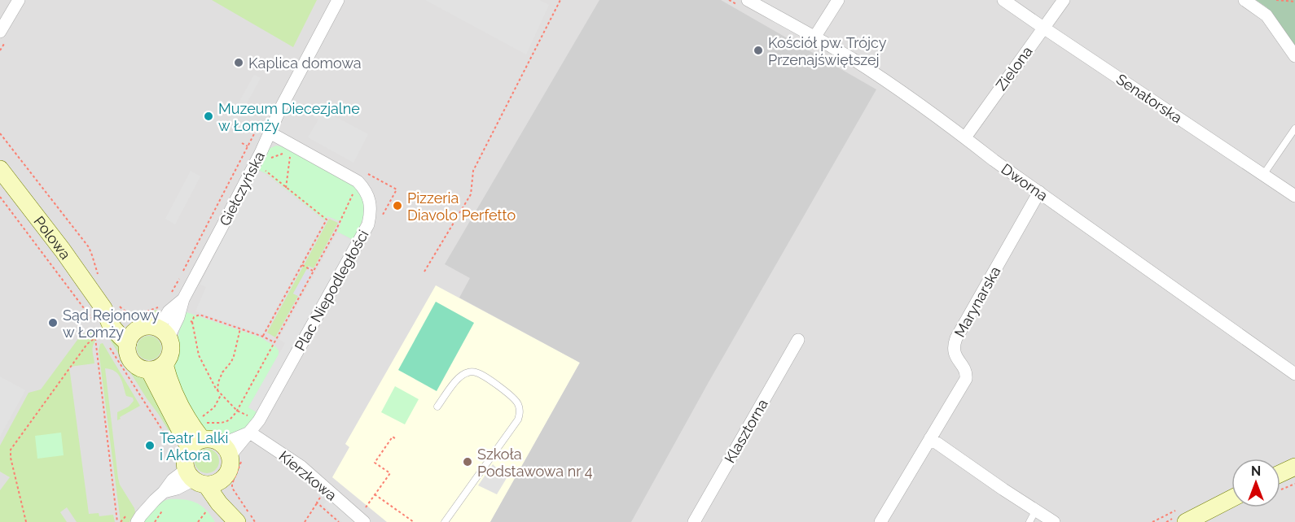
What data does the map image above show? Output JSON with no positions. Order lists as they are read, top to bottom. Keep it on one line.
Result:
{"streets":{"street":["Zielona","Senatorska","Dworna","Giełczyńska","Polowa","Plac Niepodległości","Marynarska","Klasztorna","Kierzkowa"]},"crossings":[["Zielona","Senatorska"],["Zielona","Dworna"],["Dworna","Marynarska"],["Giełczyńska","Polowa"],["Giełczyńska","Plac Niepodległości"],["Plac Niepodległości","Kierzkowa"]],"places":["Kościół pw. Trójcy Przenajświętszej","Kaplica domowa","Muzeum Diecezjalne w Łomży","Pizzeria Diavolo Perfetto","Sąd Rejonowy w Łomży","Teatr Lalki i Aktora","Szkoła Podstawowa nr 4"],"north":"top"}
